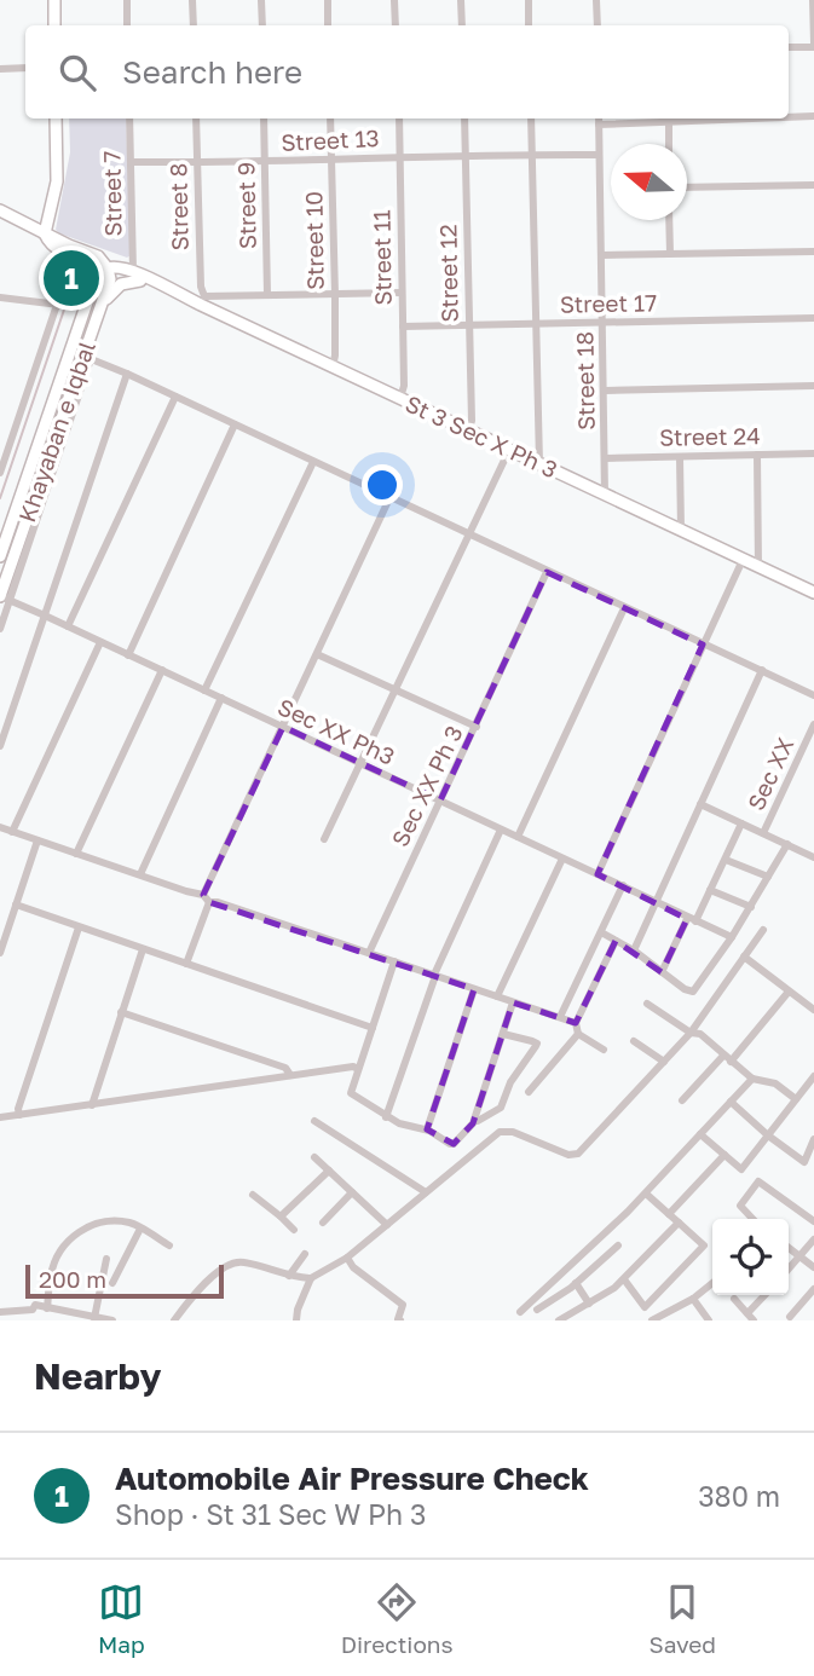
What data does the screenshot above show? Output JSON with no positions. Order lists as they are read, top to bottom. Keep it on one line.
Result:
{"streets":{"main road":["Khayaban e Iqbal","St 3 Sec X Ph 3"],"street":["Street 13","Street 7","Street 9","Street 8","Street 10","Street 11","Street 12","Street 17","Street 18","Street 24","Sec XX Ph3","Sec XX","Sec XX Ph 3"]},"crossings":[["Street 13","Street 7"],["Street 13","Street 9"],["Street 13","Street 8"],["Street 13","Street 10"],["Street 13","Street 11"],["Street 13","Street 12"],["Street 13","Street 18"],["Street 7","St 3 Sec X Ph 3"],["Street 8","St 3 Sec X Ph 3"],["Street 10","St 3 Sec X Ph 3"],["Street 11","Street 17"],["Street 11","St 3 Sec X Ph 3"],["Street 12","Street 17"],["Street 12","St 3 Sec X Ph 3"],["Street 17","Street 18"],["Street 18","St 3 Sec X Ph 3"],["Street 18","Street 24"],["Khayaban e Iqbal","St 3 Sec X Ph 3"],["Khayaban e Iqbal","Sec XX Ph3"],["Sec XX Ph3","Sec XX Ph 3"]],"scale_bar":"200 m","north":"left","page":{"search":"Search here","pins":"1","scale":"200 m","heading":"Nearby","list":[{"mark":"1","name":"Automobile Air Pressure Check","note":"Shop · St 31 Sec W Ph 3","value":"380 m"}],"nav":["Map","Directions","Saved"]}}
